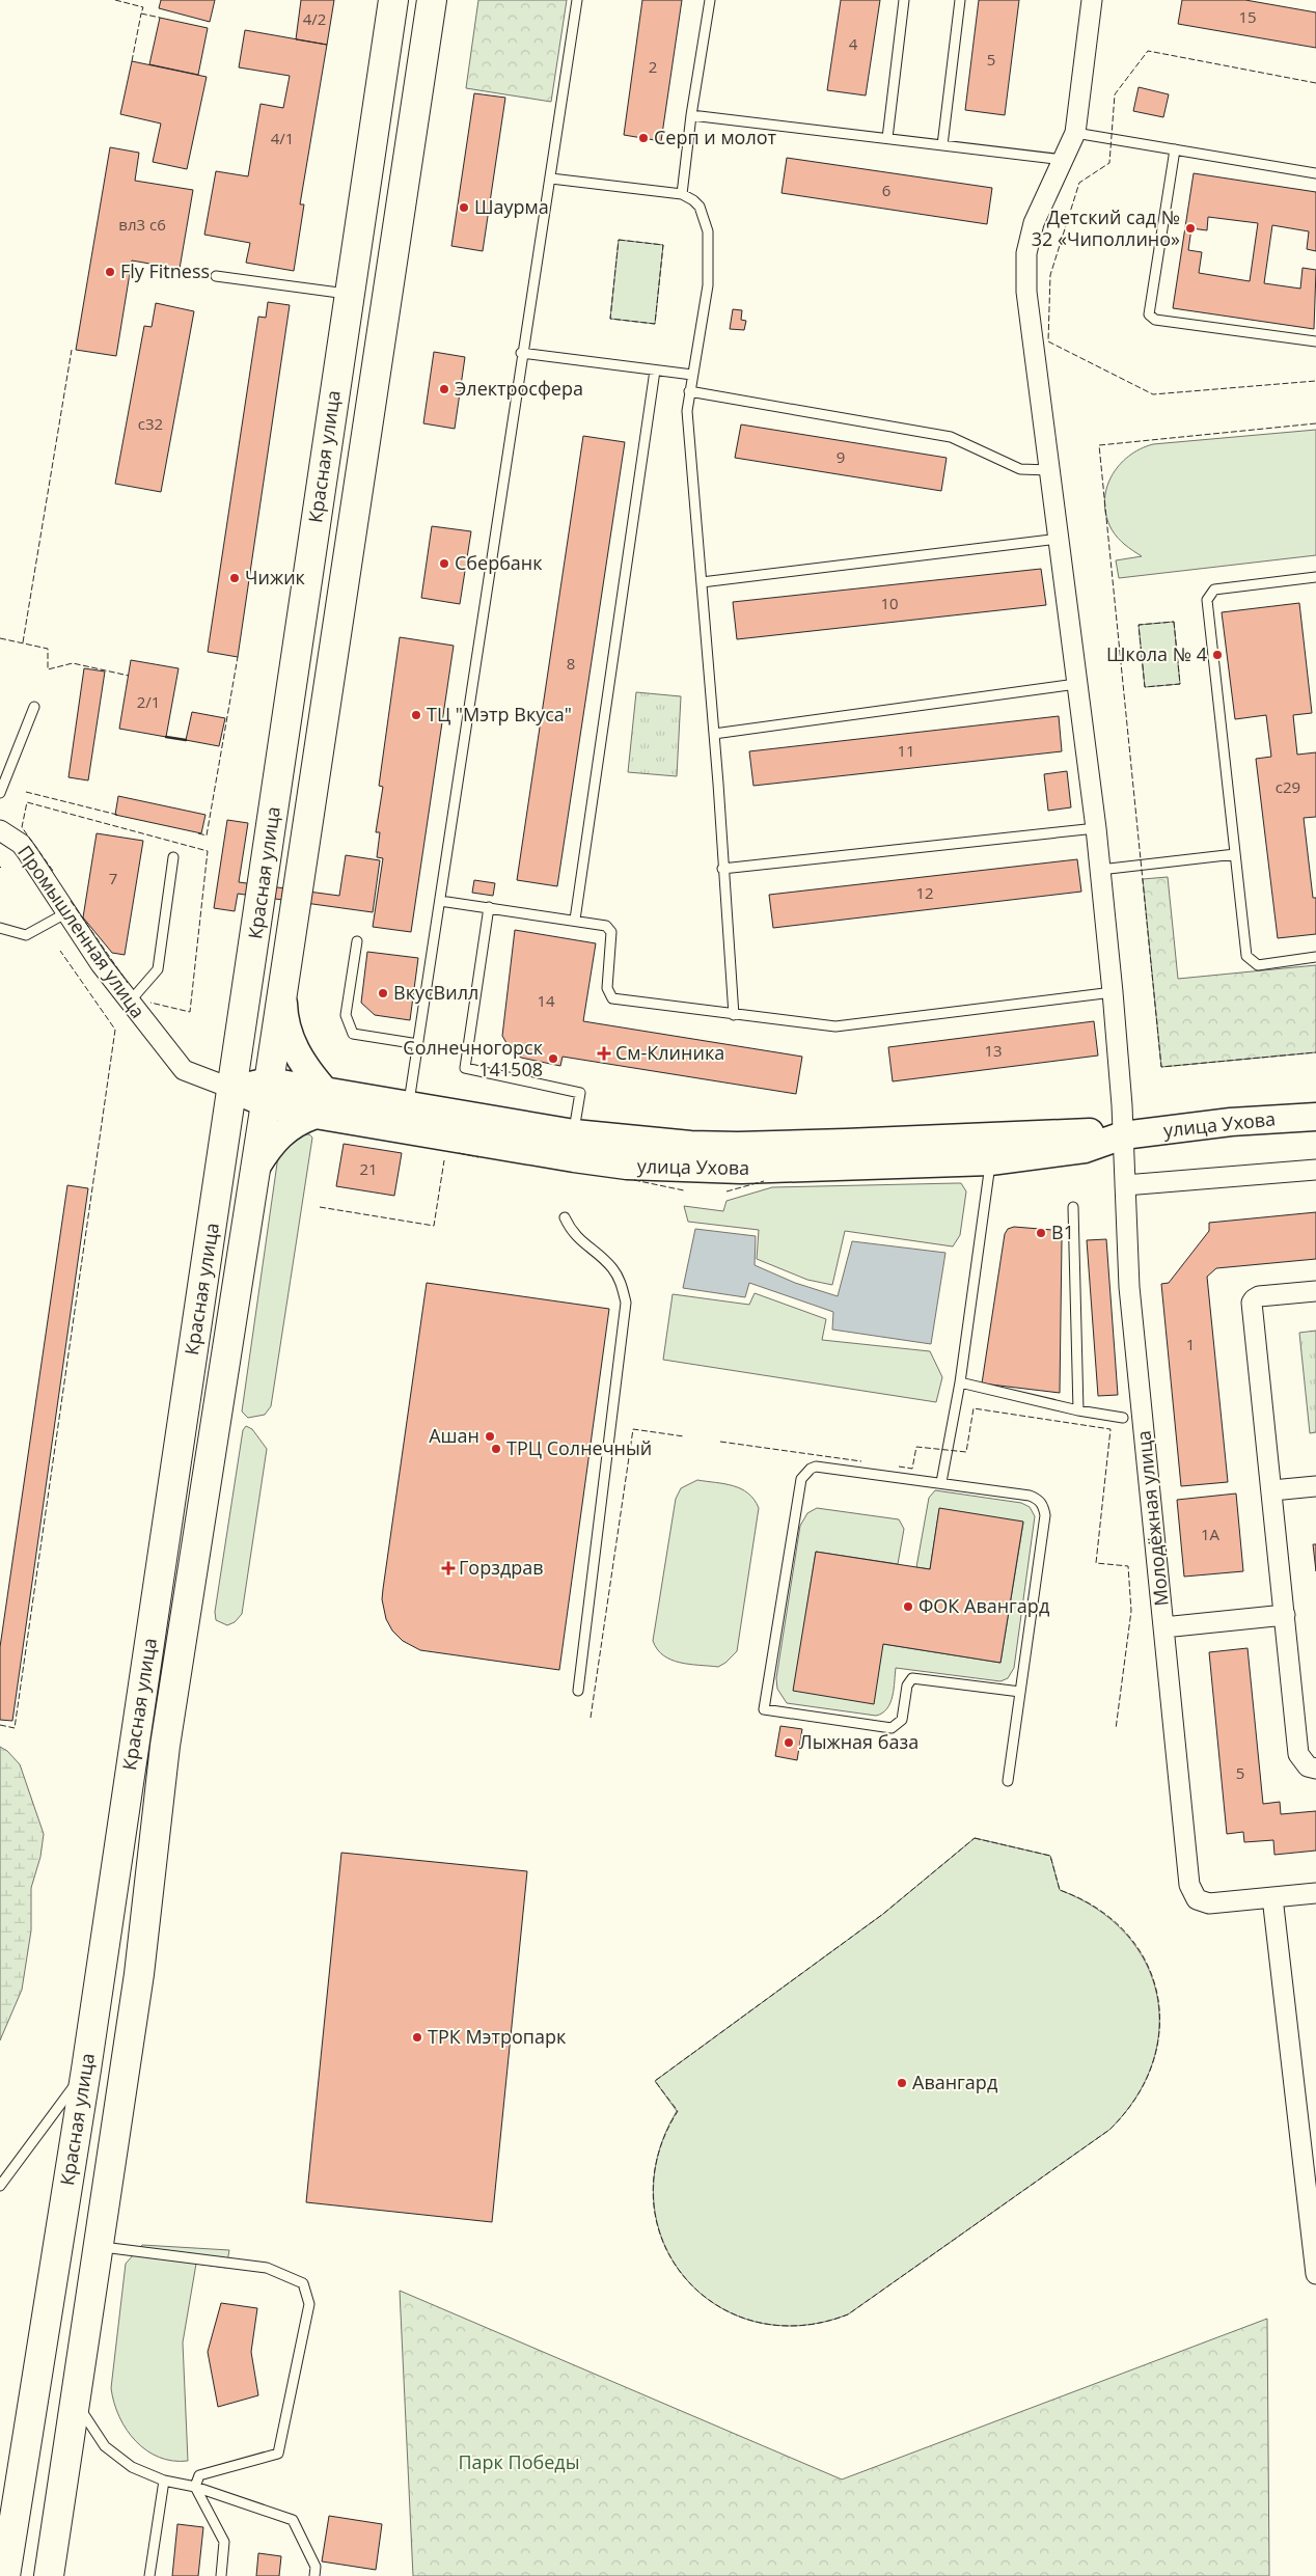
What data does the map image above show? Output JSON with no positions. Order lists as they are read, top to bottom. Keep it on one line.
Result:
{"streets":{"highway":["Красная улица"],"street":["Промышленная улица","улица Ухова","Молодёжная улица"]},"crossings":[["Красная улица","Промышленная улица"],["Красная улица","улица Ухова"],["Промышленная улица","улица Ухова"],["улица Ухова","Молодёжная улица"]],"parks":["Парк Победы"],"places":{"other":["Серп и молот","Шаурма","Детский сад № 32 «Чиполлино»","Fly Fitness","Электросфера","Сбербанк","Чижик","Школа № 4","ТЦ \"Мэтр Вкуса\"","ВкусВилл","Солнечногорск 141508","В1","Ашан","ТРЦ Солнечный","ФОК Авангард","Лыжная база","ТРК Мэтропарк","Авангард"],"health":["См-Клиника","Горздрав"]},"house_numbers":["15","4/2","4","5","2","4/1","6","вл3 с6","с32","9","10","8","2/1","11","с29","7","12","14","13","21","1","1А","5"]}
